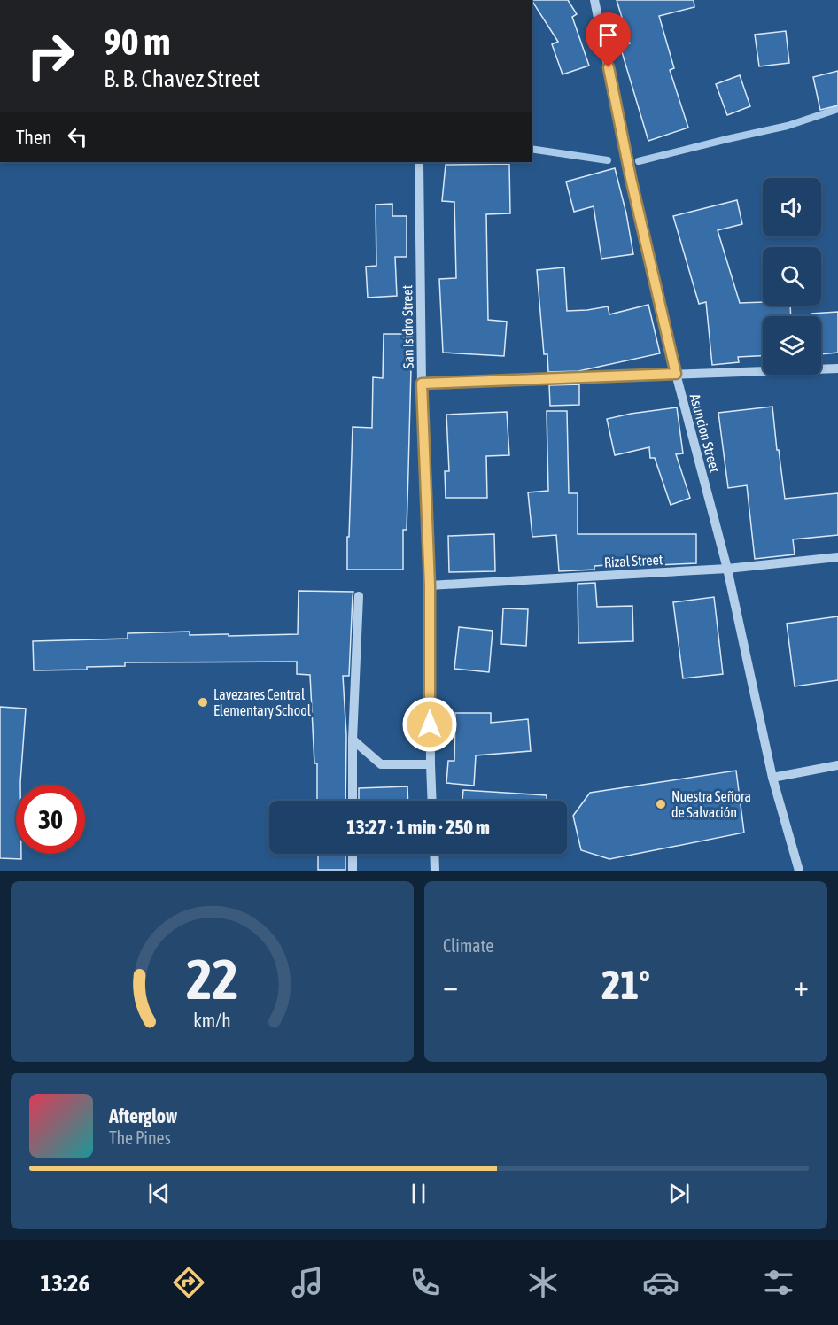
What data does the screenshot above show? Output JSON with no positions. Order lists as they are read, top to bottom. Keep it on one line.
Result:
{"streets":{"street":["San Isidro Street","Asuncion Street","Rizal Street"]},"crossings":[["San Isidro Street","Rizal Street"],["Asuncion Street","Rizal Street"]],"places":["Lavezares Central Elementary School","Nuestra Señora de Salvación"],"page":{"turn":["90 m","B. B. Chavez Street"],"then":"Then","limit":"30","trip":"13:27 · 1 min · 250 m","tile":"Climate","heat":["−","21°","+"],"song":["Afterglow","The Pines"],"tabs":"13:26","gauge":["22","km/h"]}}
